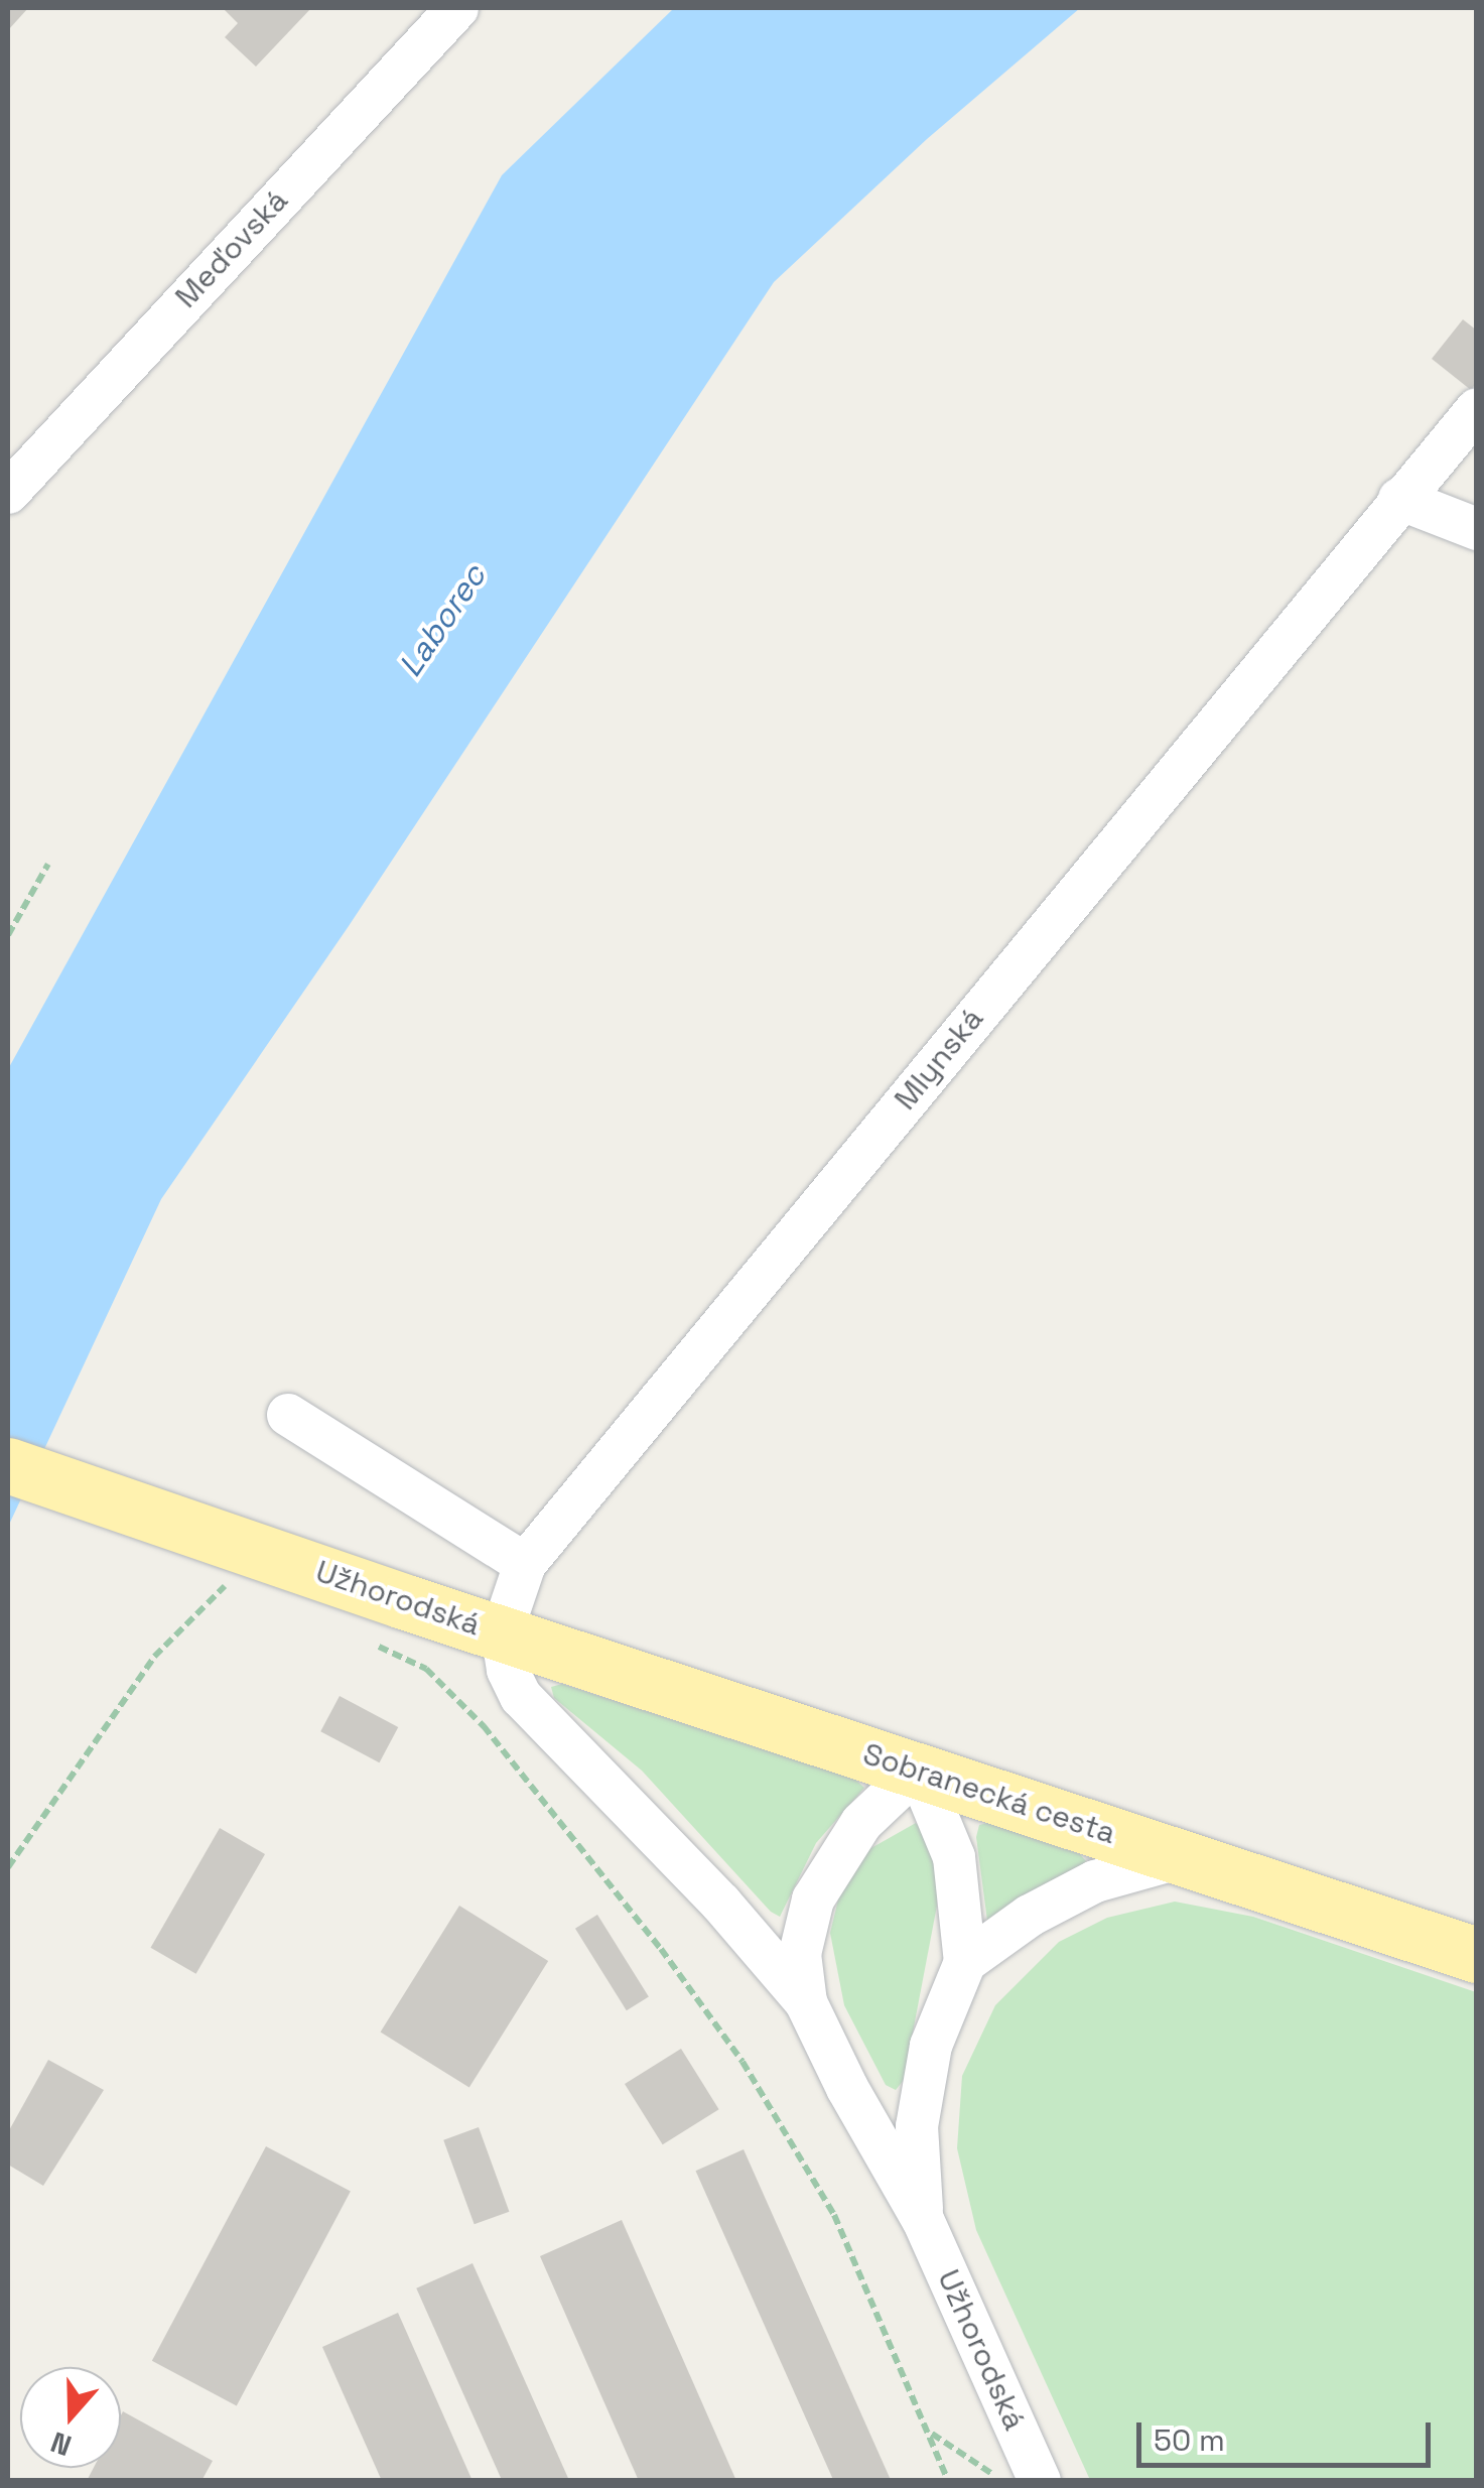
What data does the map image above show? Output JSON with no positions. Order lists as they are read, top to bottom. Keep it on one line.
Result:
{"streets":{"main road":["Užhorodská","Sobranecká cesta"],"street":["Meďovská","Mlynská"]},"crossings":[["Mlynská","Užhorodská"],["Mlynská","Sobranecká cesta"],["Užhorodská","Sobranecká cesta"]],"water":["Laborec"],"scale_bar":"50 m","north":"bottom"}
